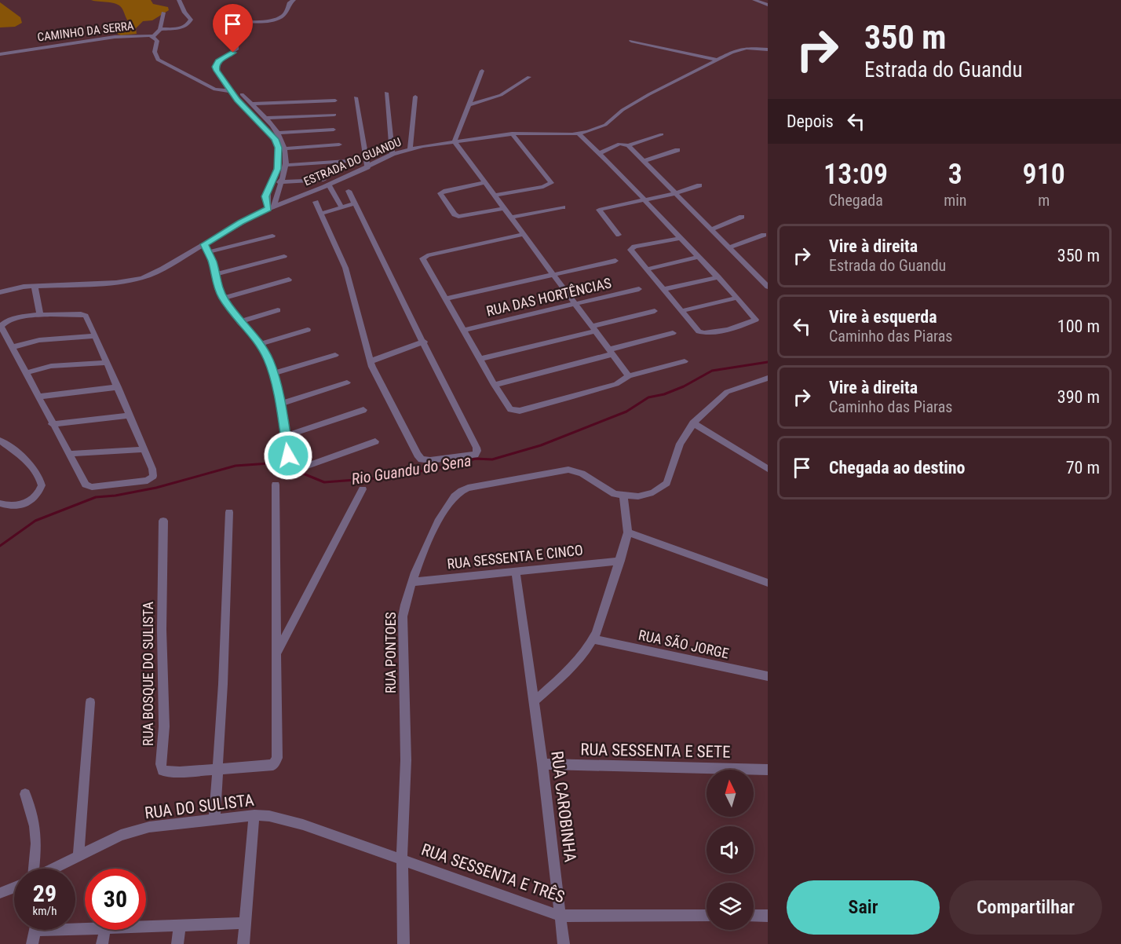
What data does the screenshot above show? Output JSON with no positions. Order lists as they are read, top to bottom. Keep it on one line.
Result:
{"streets":{"street":["CAMINHO DA SERRA","ESTRADA DO GUANDU","RUA DAS HORTÊNCIAS","RUA SESSENTA E CINCO","RUA SÃO JORGE","RUA PONTOES","RUA BOSQUE DO SULISTA","RUA SESSENTA E SETE","RUA DO SULISTA","RUA CAROBINHA","RUA SESSENTA E TRÊS"]},"crossings":[["RUA SESSENTA E CINCO","RUA PONTOES"],["RUA SESSENTA E CINCO","RUA CAROBINHA"],["RUA PONTOES","RUA DO SULISTA"],["RUA PONTOES","RUA SESSENTA E TRÊS"],["RUA SESSENTA E SETE","RUA CAROBINHA"],["RUA DO SULISTA","RUA SESSENTA E TRÊS"],["RUA CAROBINHA","RUA SESSENTA E TRÊS"]],"water":["Rio Guandu do Sena"],"north":"top","page":{"turn":["350 m","Estrada do Guandu"],"then":"Depois","eta":["13:09","Chegada","3","min","910","m"],"list":[{"name":"Vire à direita","note":"Estrada do Guandu","value":"350 m"},{"name":"Vire à esquerda","note":"Caminho das Piaras","value":"100 m"},{"name":"Vire à direita","note":"Caminho das Piaras","value":"390 m"},{"name":"Chegada ao destino","value":"70 m"}],"speed":"29 km/h","limit":"30","buttons":["Sair","Compartilhar"]}}
